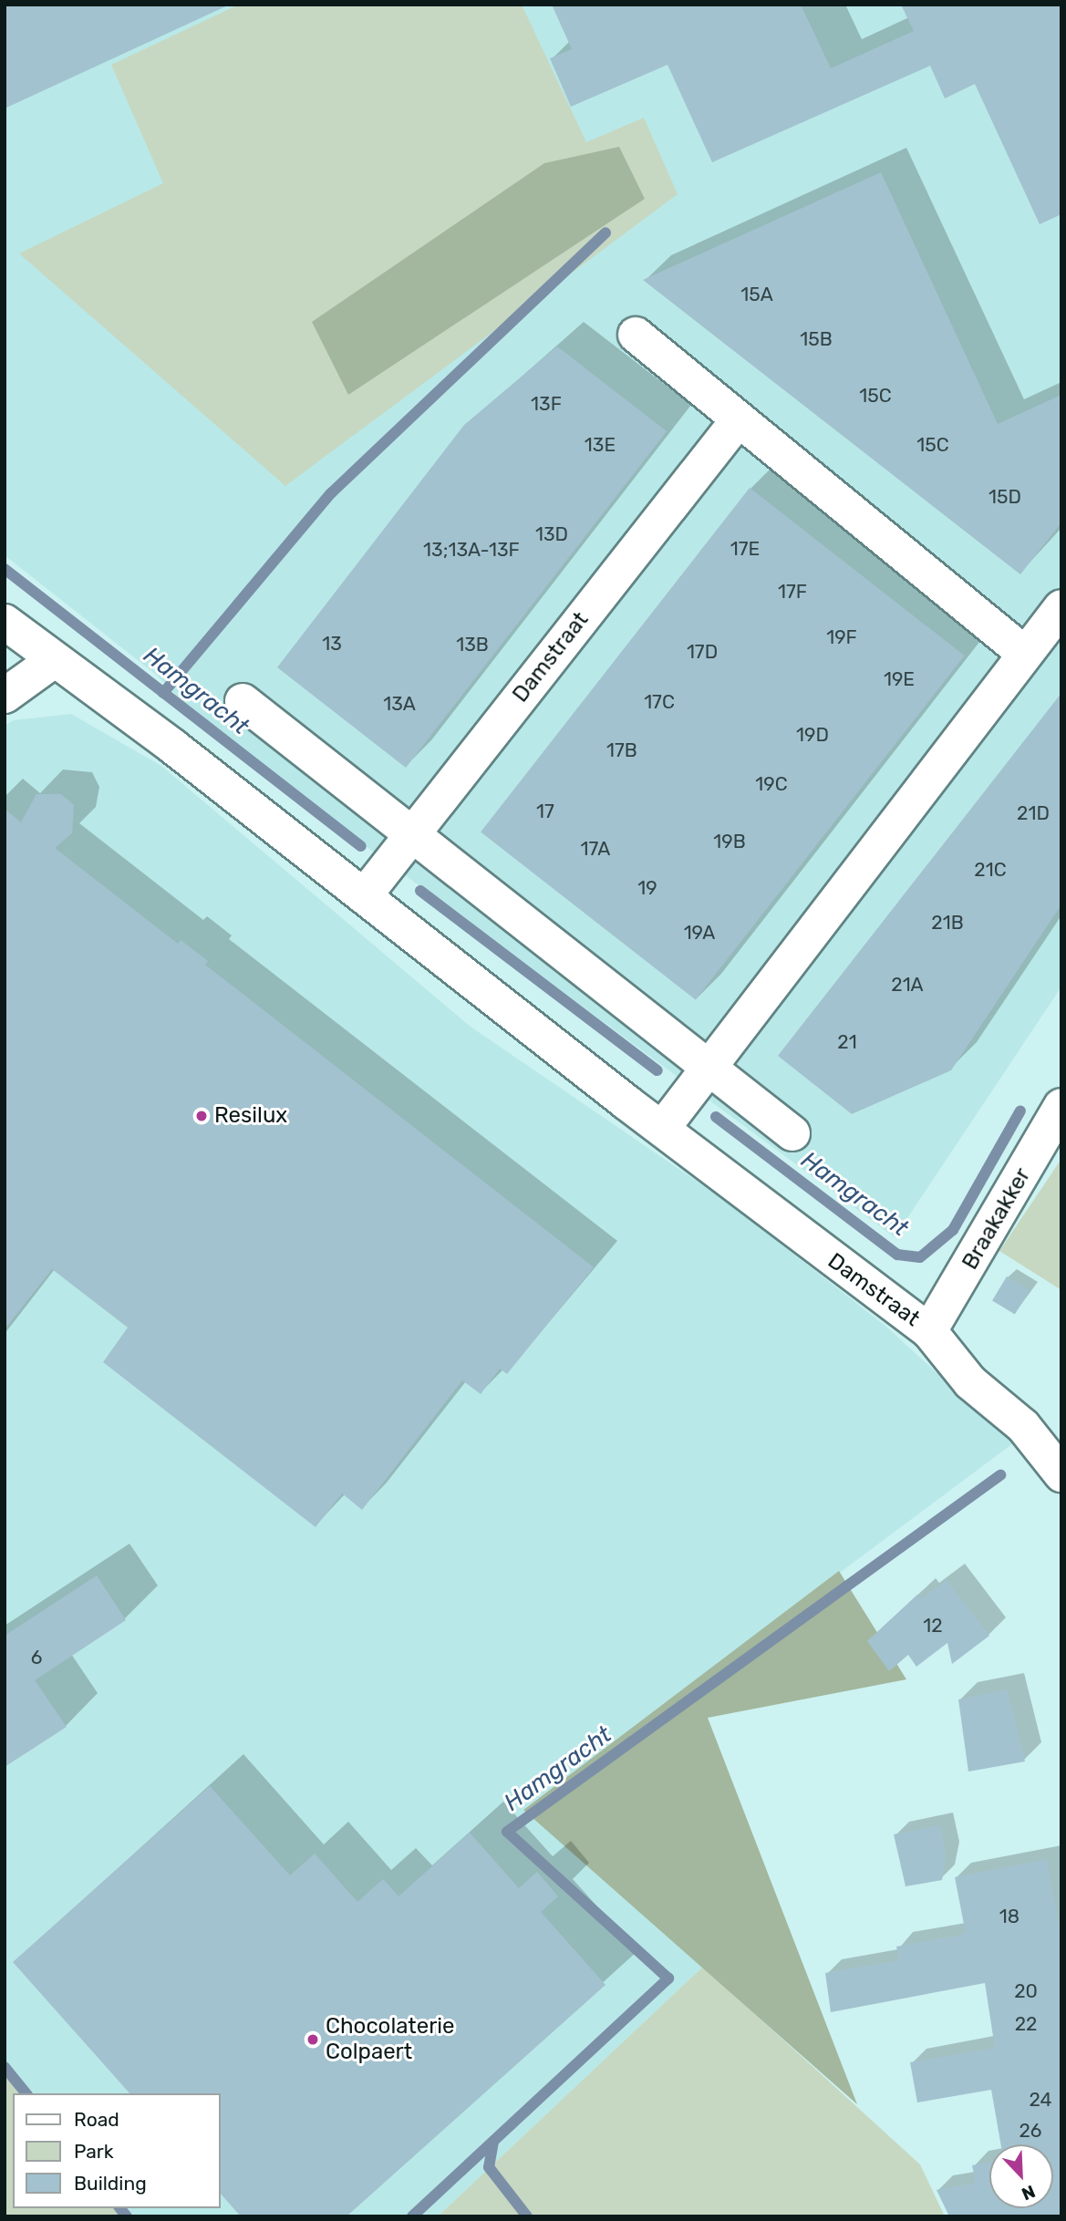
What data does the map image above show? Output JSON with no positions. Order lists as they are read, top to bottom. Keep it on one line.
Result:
{"streets":{"street":["Damstraat","Braakakker"]},"crossings":[["Damstraat","Braakakker"]],"water":["Hamgracht"],"places":["Resilux","Chocolaterie Colpaert"],"house_numbers":["15A","15B","15C","13F","13E","15C","15D","13D","17E","13;13A-13F","17F","19F","13","13B","17D","19E","17C","13A","19D","17B","19C","17","21D","19B","17A","21C","19","21B","19A","21A","21","12","6","18","20","22","24","26"],"legend":["Road","Park","Building"],"north":"bottom right"}
